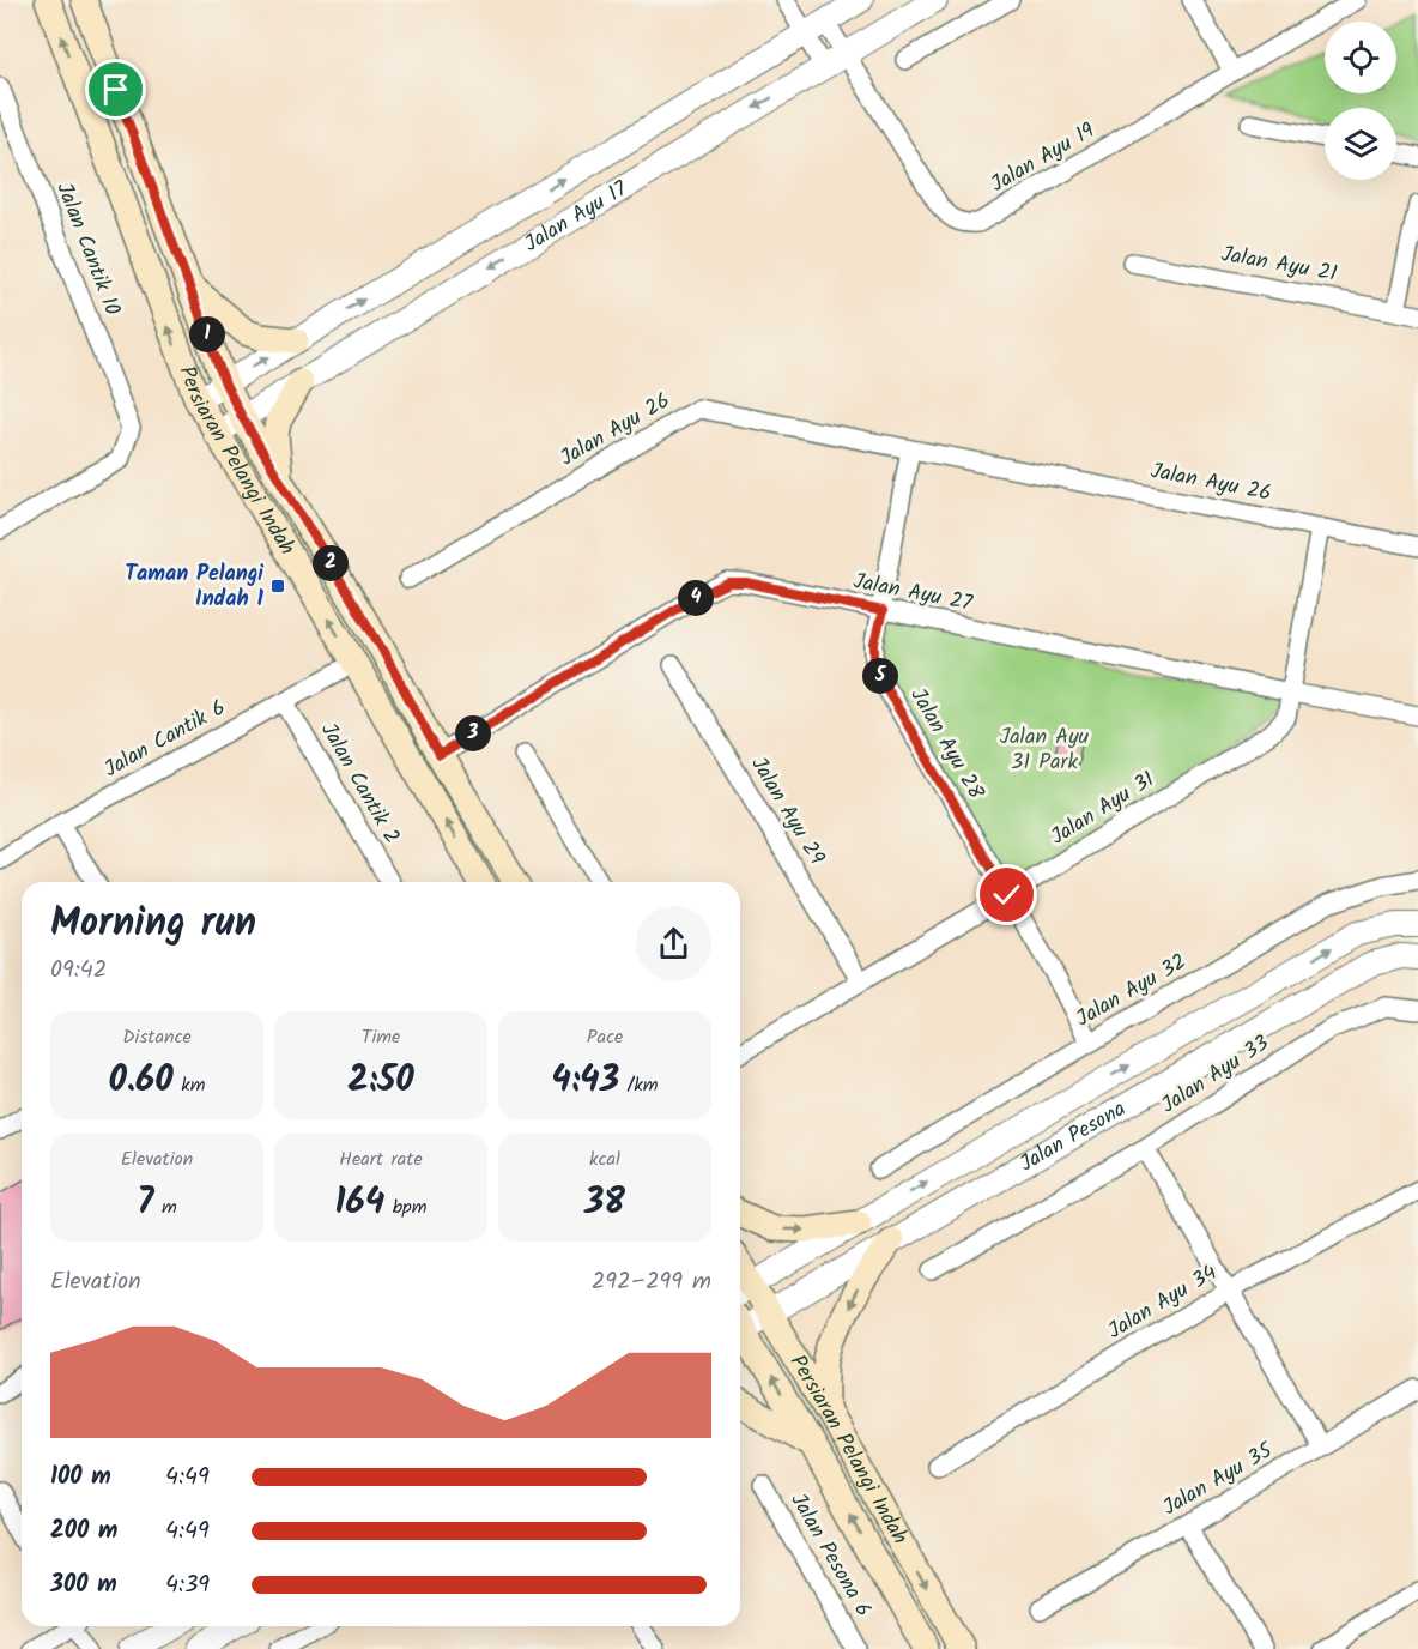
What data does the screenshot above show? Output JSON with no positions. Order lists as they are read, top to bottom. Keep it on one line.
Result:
{"streets":{"main road":["Persiaran Pelangi Indah"],"street":["Jalan Ayu 19","Jalan Ayu 17","Jalan Cantik 10","Jalan Ayu 21","Jalan Ayu 26","Jalan Ayu 27","Jalan Cantik 6","Jalan Ayu 28","Jalan Cantik 2","Jalan Ayu 31","Jalan Ayu 29","Jalan Ayu 32","Jalan Ayu 33","Jalan Pesona","Jalan Ayu 34","Jalan Ayu 35","Jalan Pesona 6"]},"crossings":[["Jalan Ayu 19","Jalan Ayu 17"],["Jalan Ayu 17","Persiaran Pelangi Indah"],["Jalan Ayu 26","Jalan Ayu 31"],["Persiaran Pelangi Indah","Jalan Ayu 27"],["Persiaran Pelangi Indah","Jalan Cantik 6"],["Persiaran Pelangi Indah","Jalan Pesona"],["Jalan Ayu 27","Jalan Ayu 28"],["Jalan Ayu 27","Jalan Ayu 31"],["Jalan Cantik 6","Jalan Cantik 2"],["Jalan Ayu 28","Jalan Ayu 31"],["Jalan Ayu 28","Jalan Ayu 32"],["Jalan Ayu 31","Jalan Ayu 29"]],"parks":["Jalan Ayu 31 Park"],"places":{"transit":["Taman Pelangi Indah 1"]},"page":{"pins":["1","2","4","5","3"],"heading":["Morning run","09:42"],"stats":[["Distance","0.60 km"],["Time","2:50"],["Pace","4:43 /km"],["Elevation","7 m"],["Heart rate","164 bpm"],["kcal","38"]],"chart":["Elevation","292–299 m"],"list":[{"name":"100 m","note":"4:49"},{"name":"200 m","note":"4:49"},{"name":"300 m","note":"4:39"}]}}
